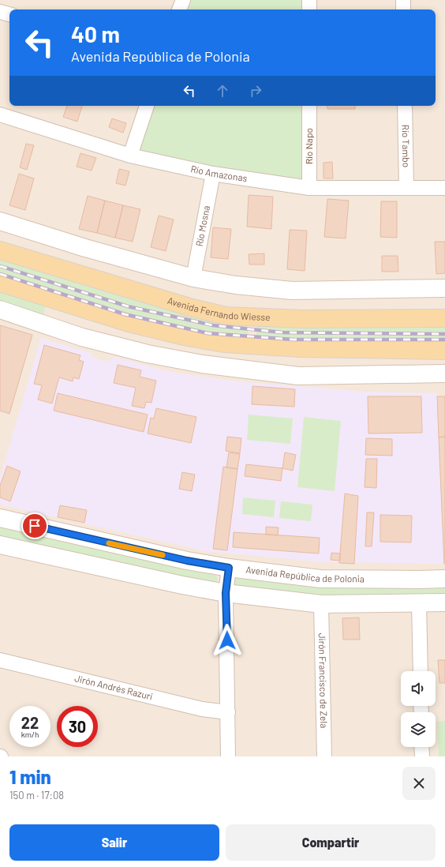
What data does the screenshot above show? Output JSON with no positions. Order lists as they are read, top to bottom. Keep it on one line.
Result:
{"streets":{"main road":["Avenida Fernando Wiesse","Avenida República de Polonia"],"street":["Río Napo","Río Tambo","Río Amazonas","Río Mosna","Jirón Francisco de Zela","Jirón Andrés Razuri"]},"crossings":[["Río Napo","Río Amazonas"],["Río Tambo","Río Amazonas"],["Río Amazonas","Río Mosna"]],"page":{"turn":["40 m","Avenida República de Polonia"],"speed":"22 km/h","limit":"30","heading":["1 min","150 m · 17:08"],"buttons":["Salir","Compartir"]}}
